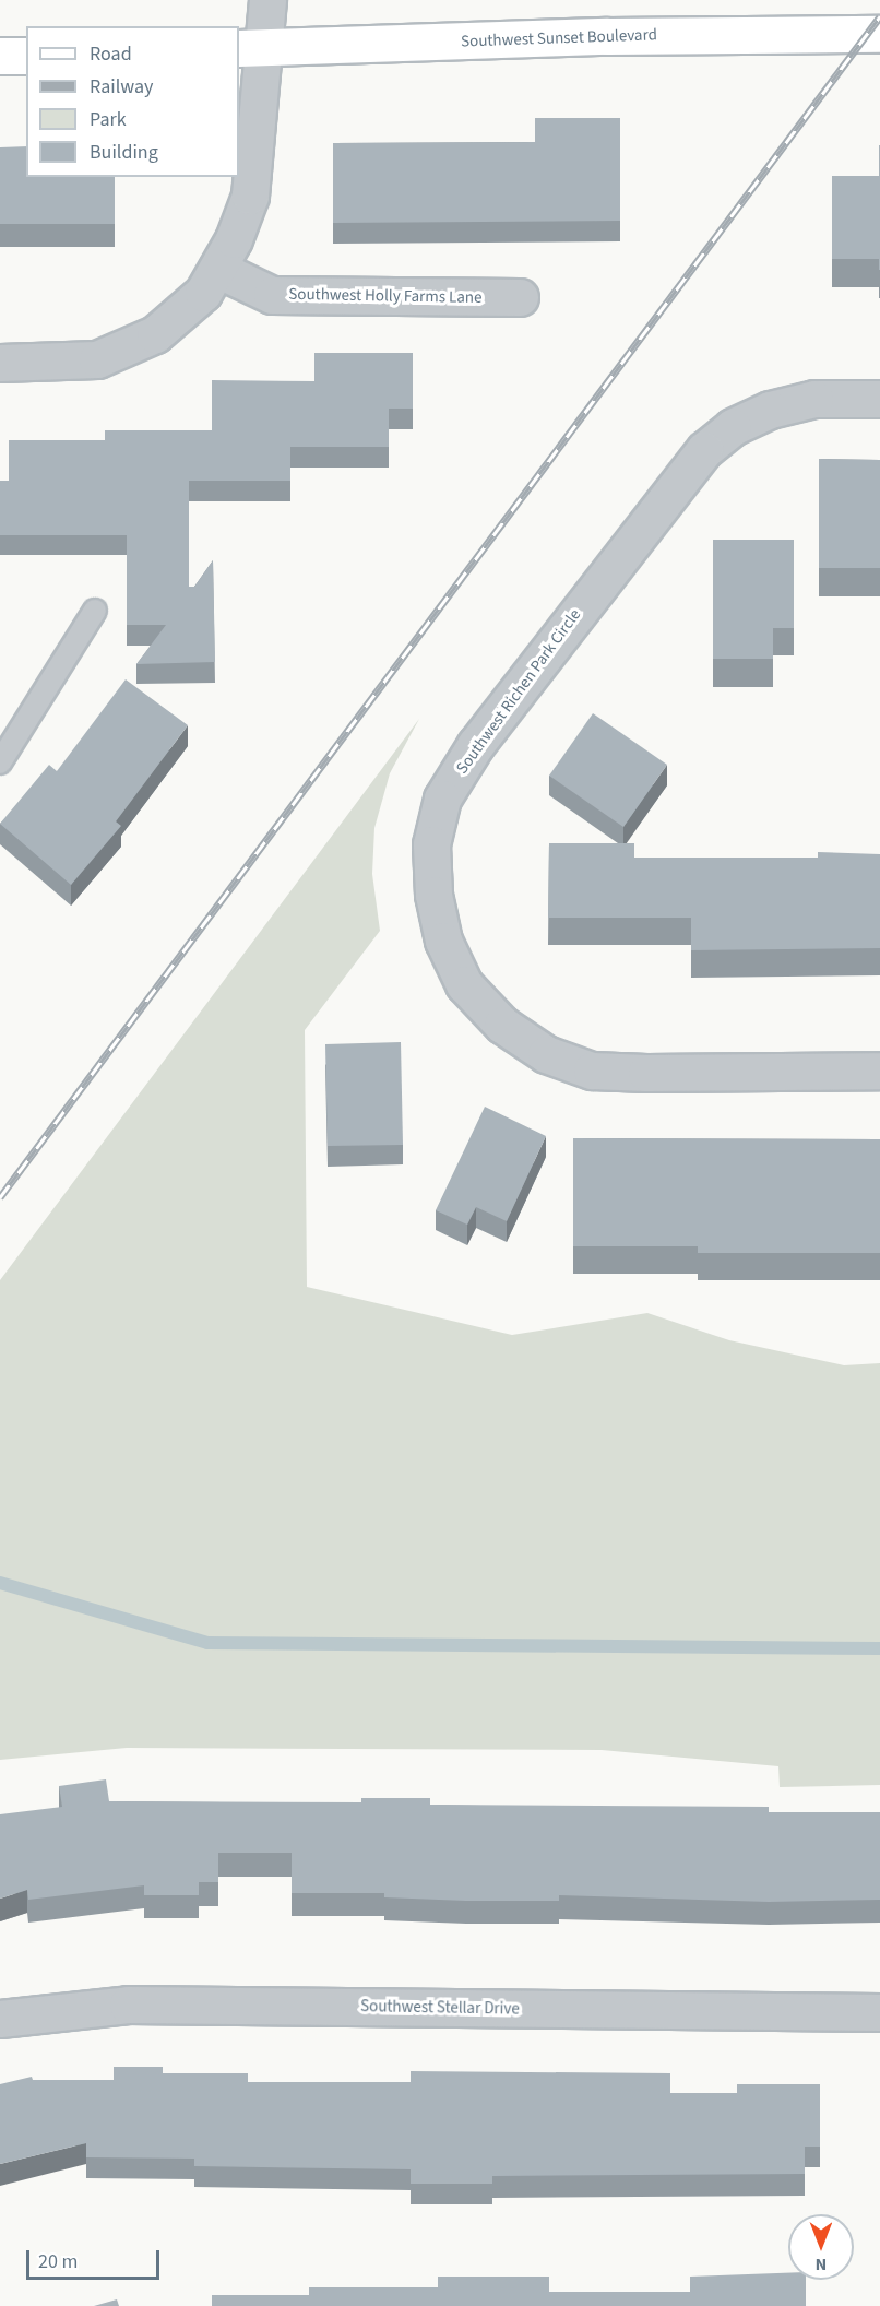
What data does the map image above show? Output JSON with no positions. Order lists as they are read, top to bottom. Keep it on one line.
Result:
{"streets":{"main road":["Southwest Sunset Boulevard"],"street":["Southwest Holly Farms Lane","Southwest Richen Park Circle","Southwest Stellar Drive"]},"legend":["Road","Railway","Park","Building"],"scale_bar":"20 m","north":"bottom"}
